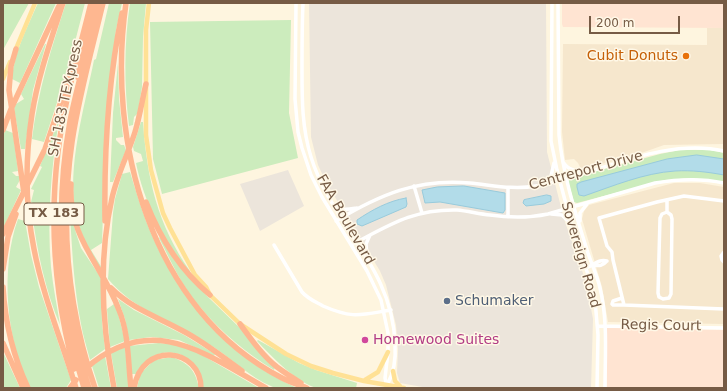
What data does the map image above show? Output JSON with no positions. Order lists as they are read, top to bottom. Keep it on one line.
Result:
{"streets":{"highway":["SH 183 TEXpress","TX 183"],"street":["Centreport Drive","FAA Boulevard","Sovereign Road","Regis Court"]},"crossings":[["Centreport Drive","FAA Boulevard"],["Centreport Drive","Sovereign Road"],["Sovereign Road","Regis Court"]],"places":["Cubit Donuts","Schumaker","Homewood Suites"],"scale_bar":"200 m"}
